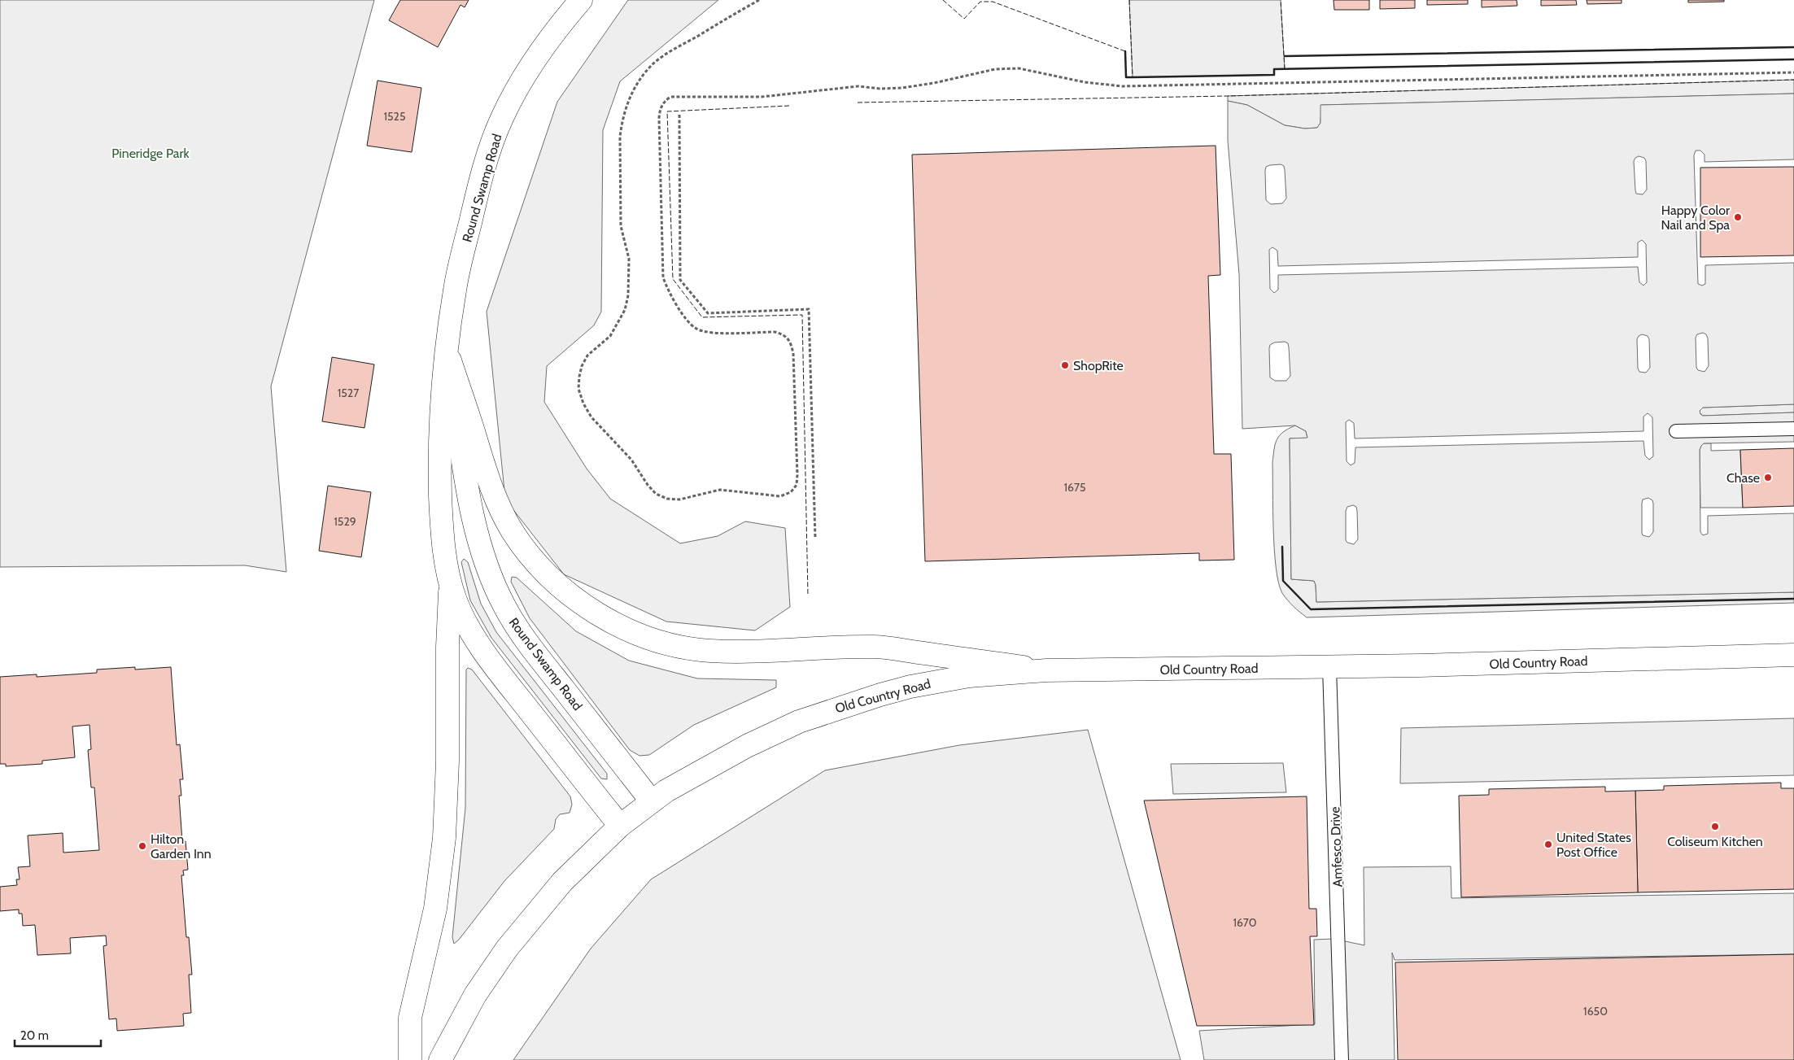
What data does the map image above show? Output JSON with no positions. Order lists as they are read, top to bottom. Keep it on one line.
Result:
{"streets":{"main road":["Round Swamp Road","Old Country Road"],"lane":["Amfesco Drive"]},"crossings":[["Round Swamp Road","Old Country Road"],["Old Country Road","Amfesco Drive"]],"parks":["Pineridge Park"],"places":["Happy Color Nail and Spa","ShopRite","Chase","Coliseum Kitchen","United States Post Office","Hilton Garden Inn"],"house_numbers":["1525","1527","1675","1529","1670","1650"],"scale_bar":"20 m"}
